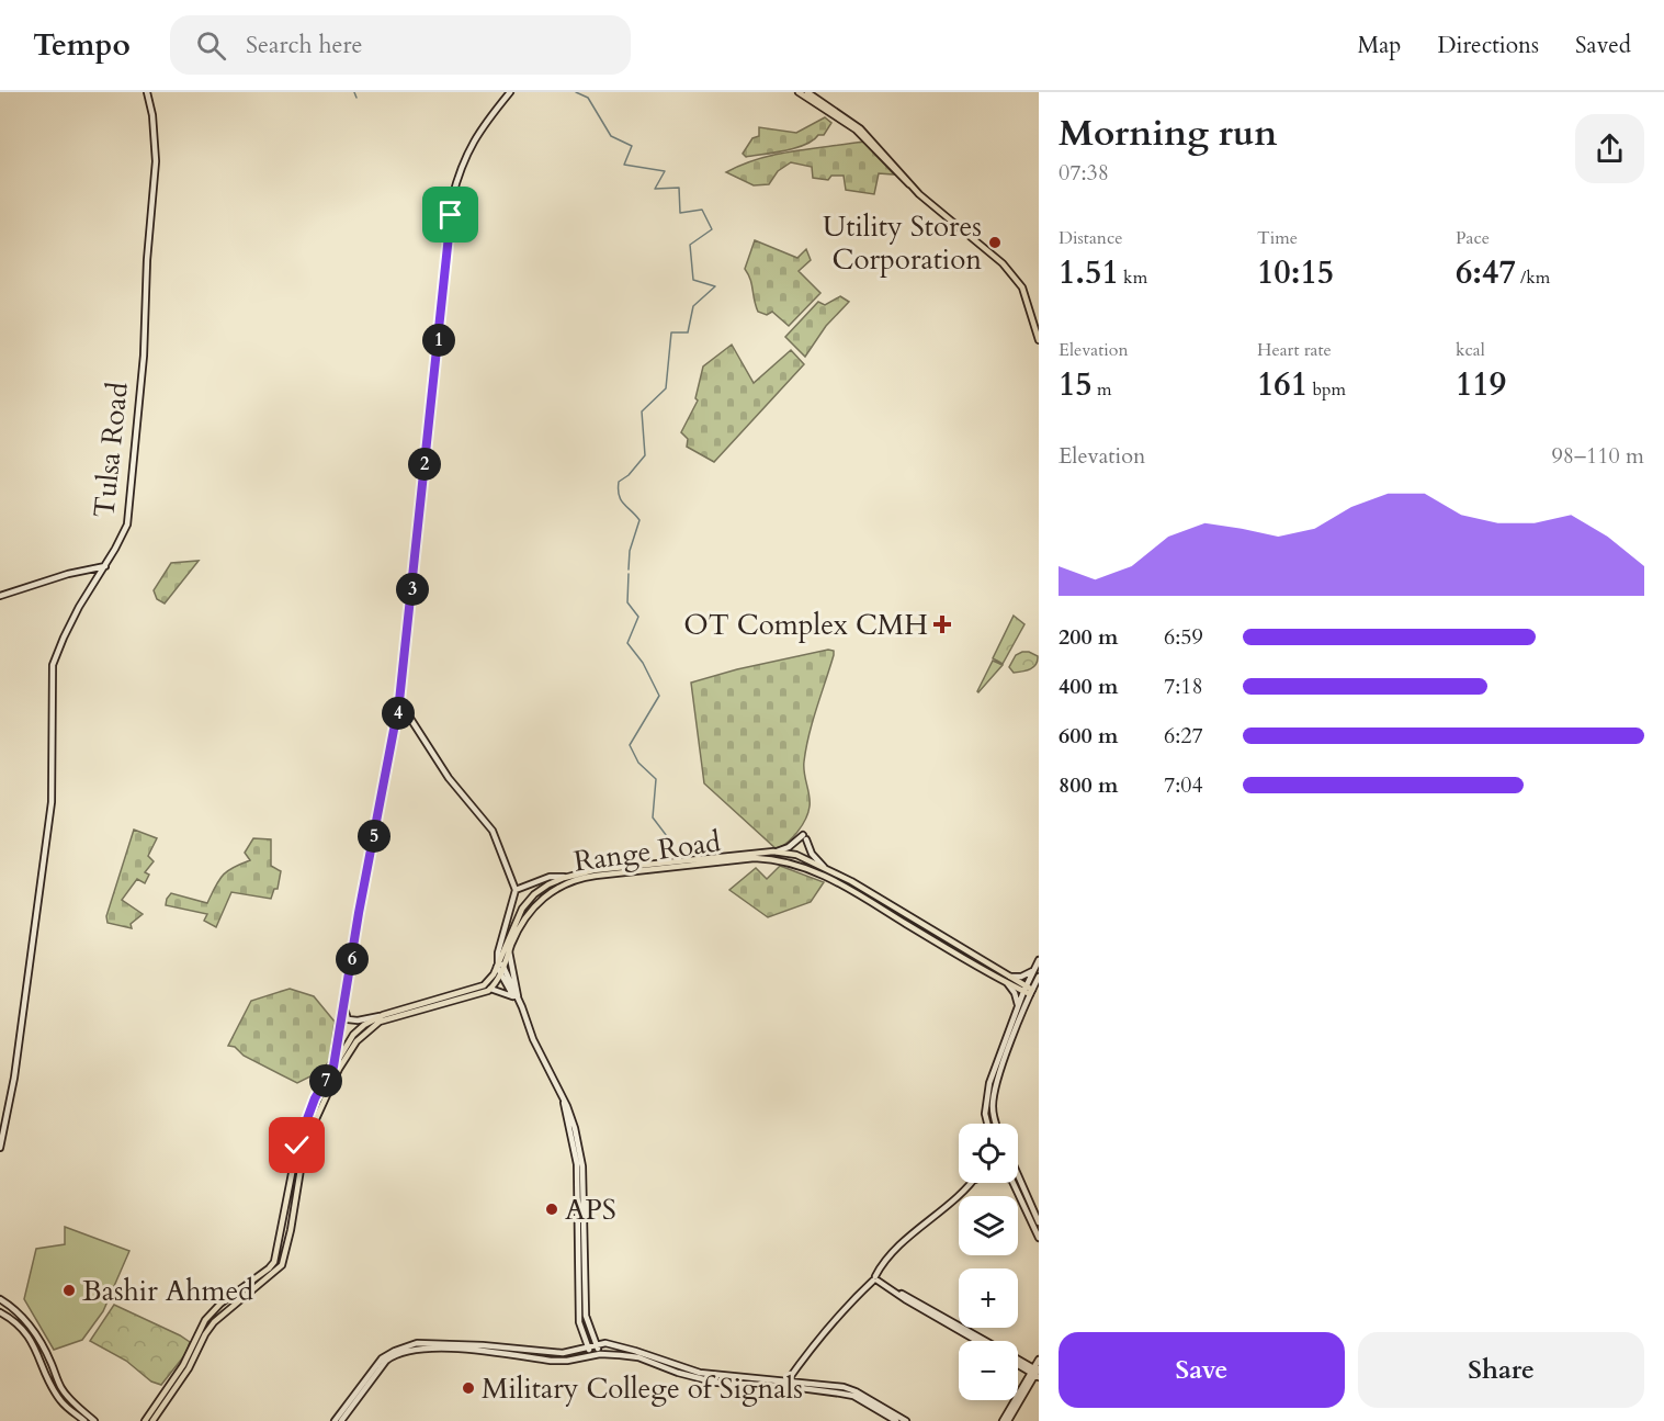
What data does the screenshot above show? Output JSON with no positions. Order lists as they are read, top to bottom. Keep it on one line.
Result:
{"streets":{"main road":["Tulsa Road","Range Road"]},"places":{"other":["Utility Stores Corporation","APS","Bashir Ahmed","Military College of Signals"],"health":["OT Complex CMH"]},"page":{"header":"Tempo","search":"Search here","nav":["Map","Directions","Saved"],"heading":["Morning run","07:38"],"stats":[["Distance","1.51 km"],["Time","10:15"],["Pace","6:47 /km"],["Elevation","15 m"],["Heart rate","161 bpm"],["kcal","119"]],"pins":["1","2","3","4","5","6","7"],"chart":["Elevation","98–110 m"],"list":[{"name":"200 m","note":"6:59"},{"name":"400 m","note":"7:18"},{"name":"600 m","note":"6:27"},{"name":"800 m","note":"7:04"}],"map_buttons":["+","−"],"buttons":["Save","Share"]}}
